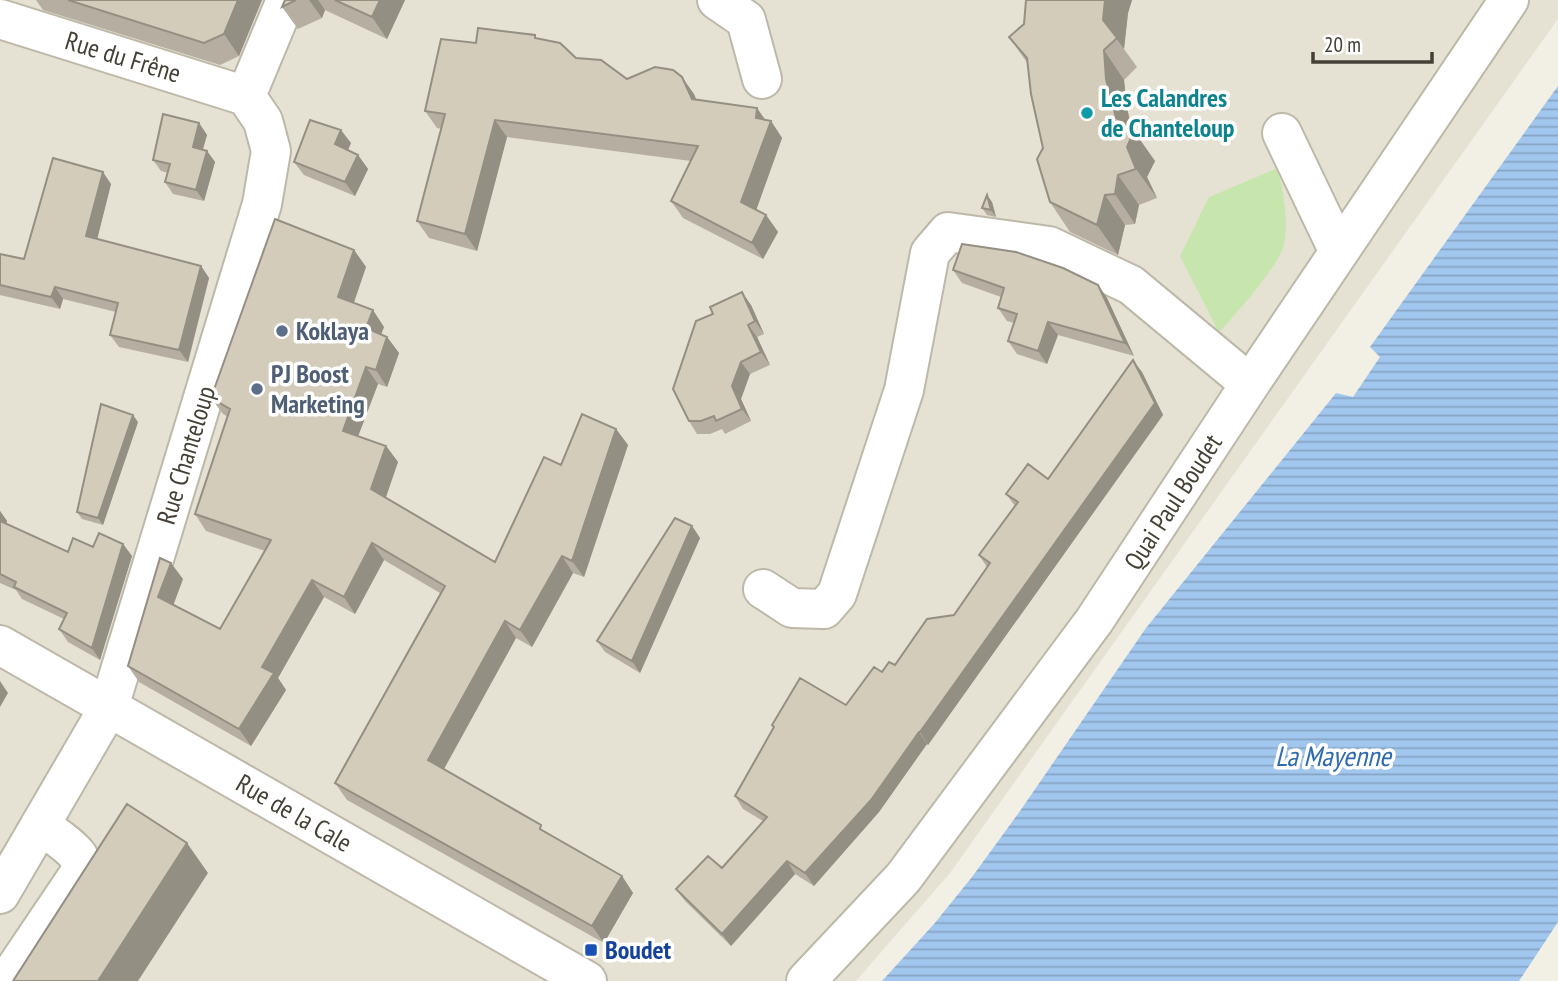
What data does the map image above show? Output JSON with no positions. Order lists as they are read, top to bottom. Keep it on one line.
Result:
{"streets":{"street":["Rue du Frêne","Rue Chanteloup","Quai Paul Boudet","Rue de la Cale"]},"crossings":[["Rue du Frêne","Rue Chanteloup"],["Rue Chanteloup","Rue de la Cale"]],"water":["La Mayenne"],"places":{"other":["Les Calandres de Chanteloup","Koklaya","PJ Boost Marketing"],"transit":["Boudet"]},"scale_bar":"20 m"}
